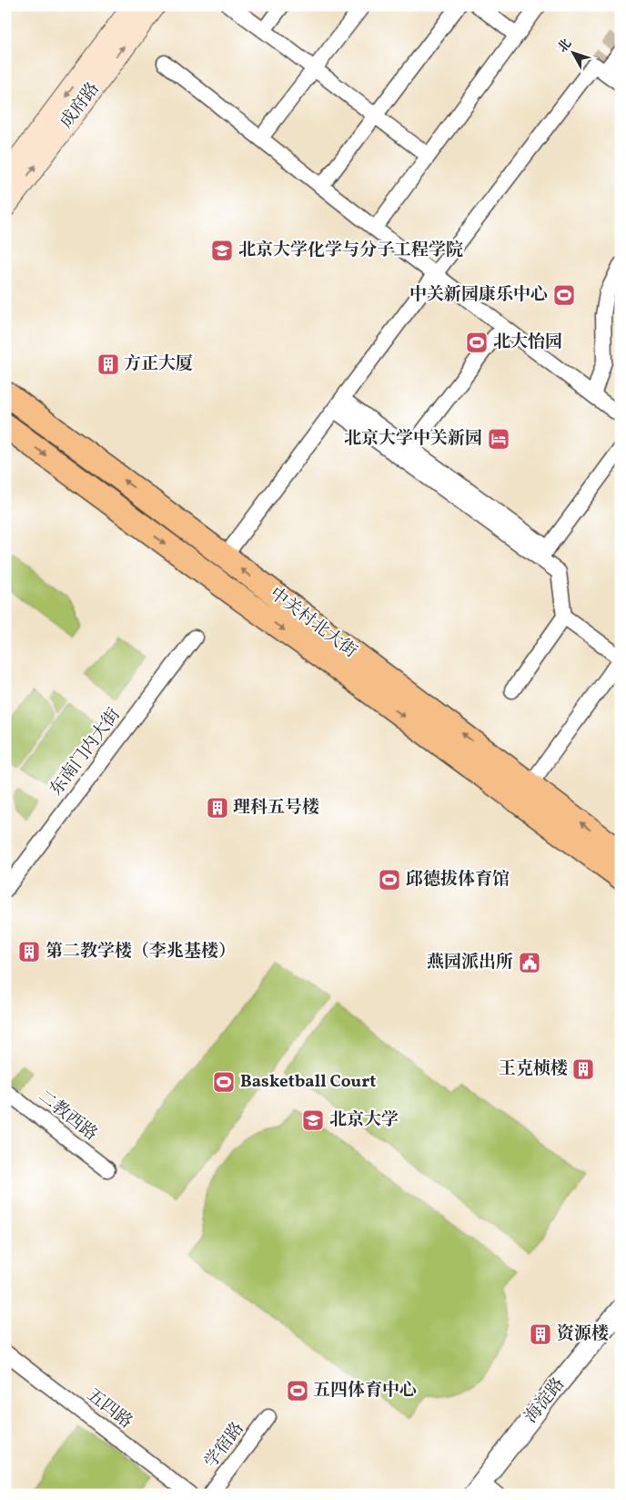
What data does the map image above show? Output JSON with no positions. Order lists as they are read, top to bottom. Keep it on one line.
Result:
{"streets":{"main road":["成府路","中关村北大街"],"street":["东南门内大街","二教西路","海淀路","五四路","学宿路"]},"places":{"school or university":["北京大学化学与分子工程学院","北京大学"],"sports":["中关新园康乐中心","北大怡园","邱德拔体育馆","Basketball Court","五四体育中心"],"building":["方正大厦","理科五号楼","第二教学楼（李兆基楼）","王克桢楼","资源楼"],"hotel":["北京大学中关新园"],"public building":["燕园派出所"]},"north":"top left"}
